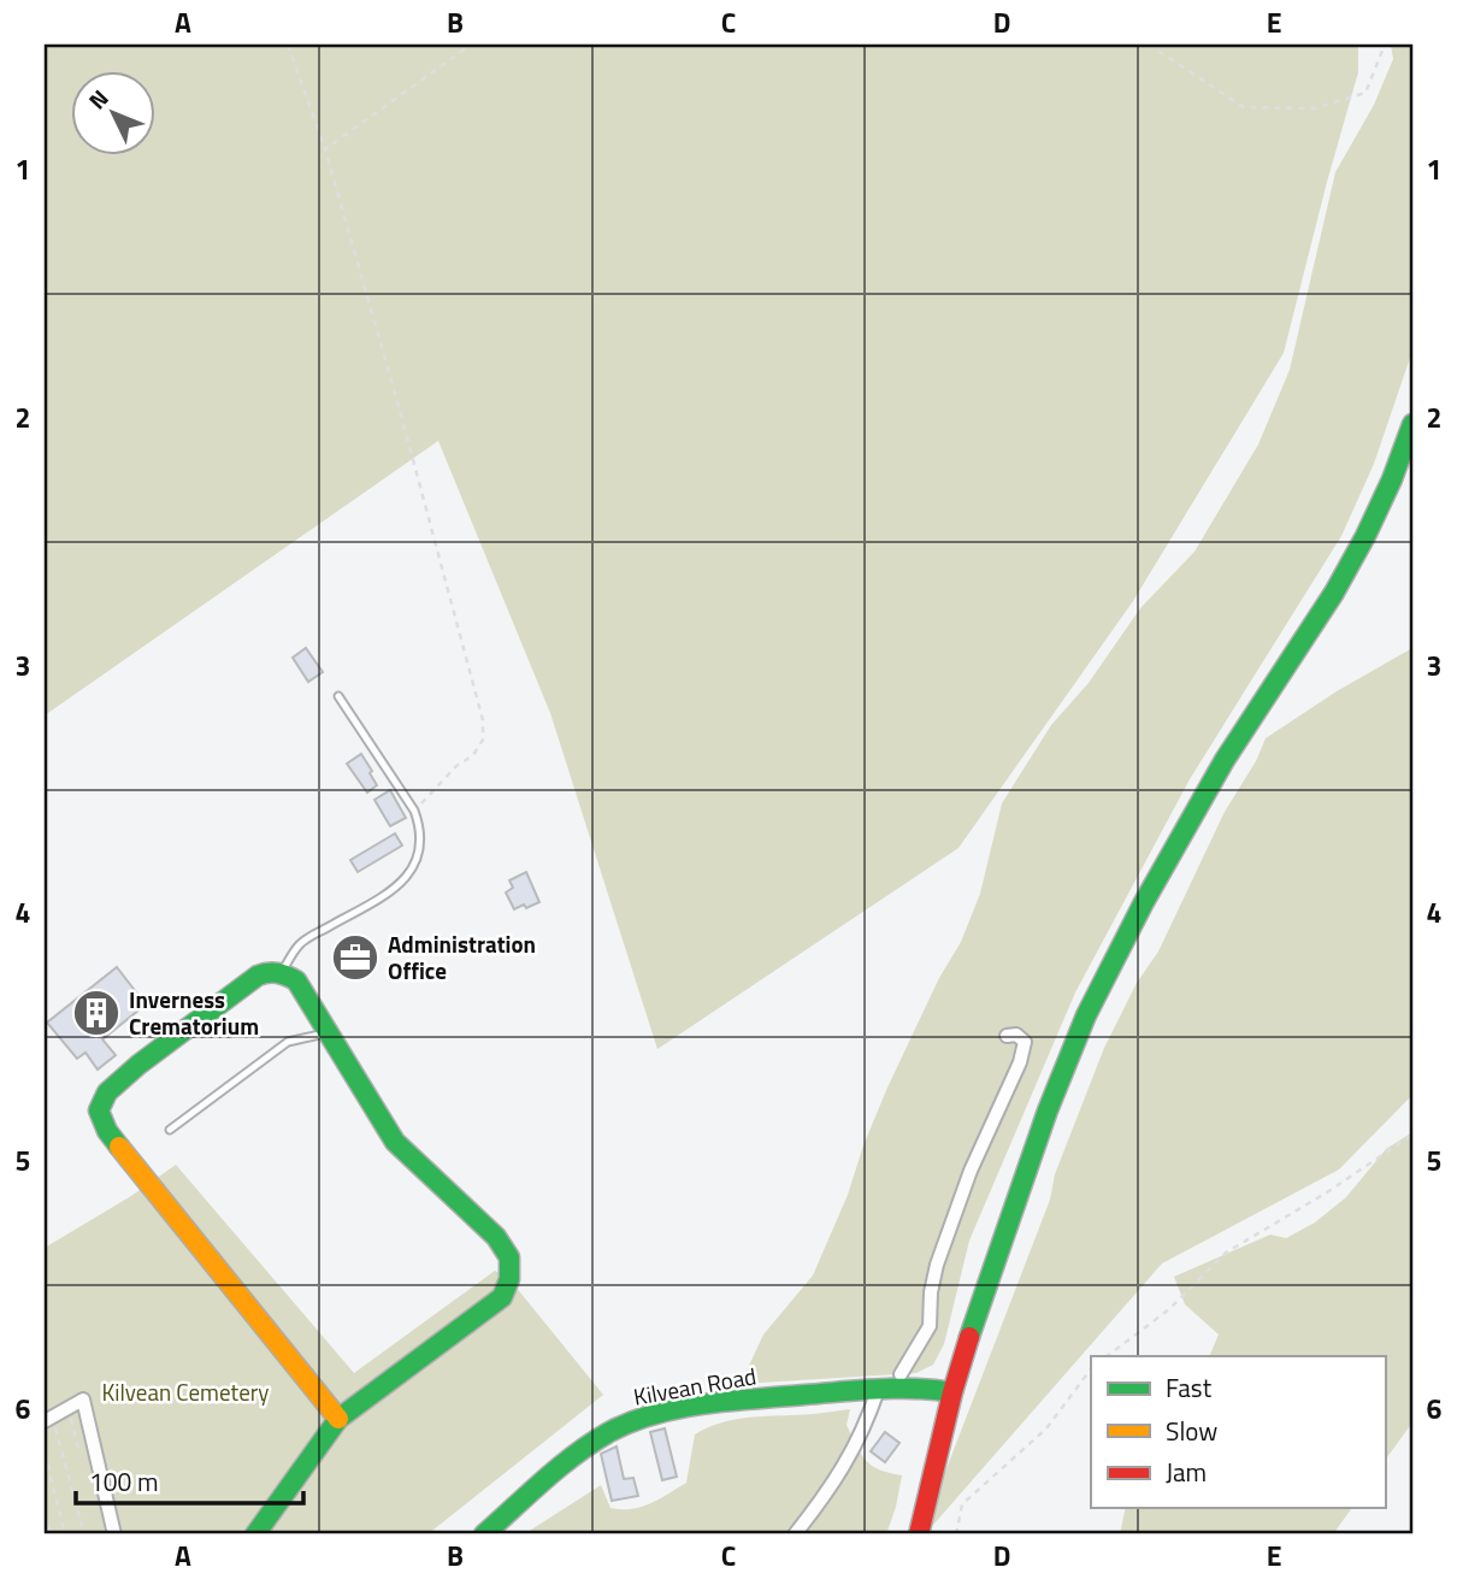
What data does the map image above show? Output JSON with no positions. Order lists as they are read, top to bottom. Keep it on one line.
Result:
{"streets":{"main road":["Kilvean Road"]},"parks":["Kilvean Cemetery"],"places":{"office":["Administration Office"],"building":["Inverness Crematorium"]},"legend":["Fast","Slow","Jam"],"scale_bar":"100 m","north":"top left","grid":{"columns":["A","B","C","D","E"],"rows":["1","2","3","4","5","6"]}}
